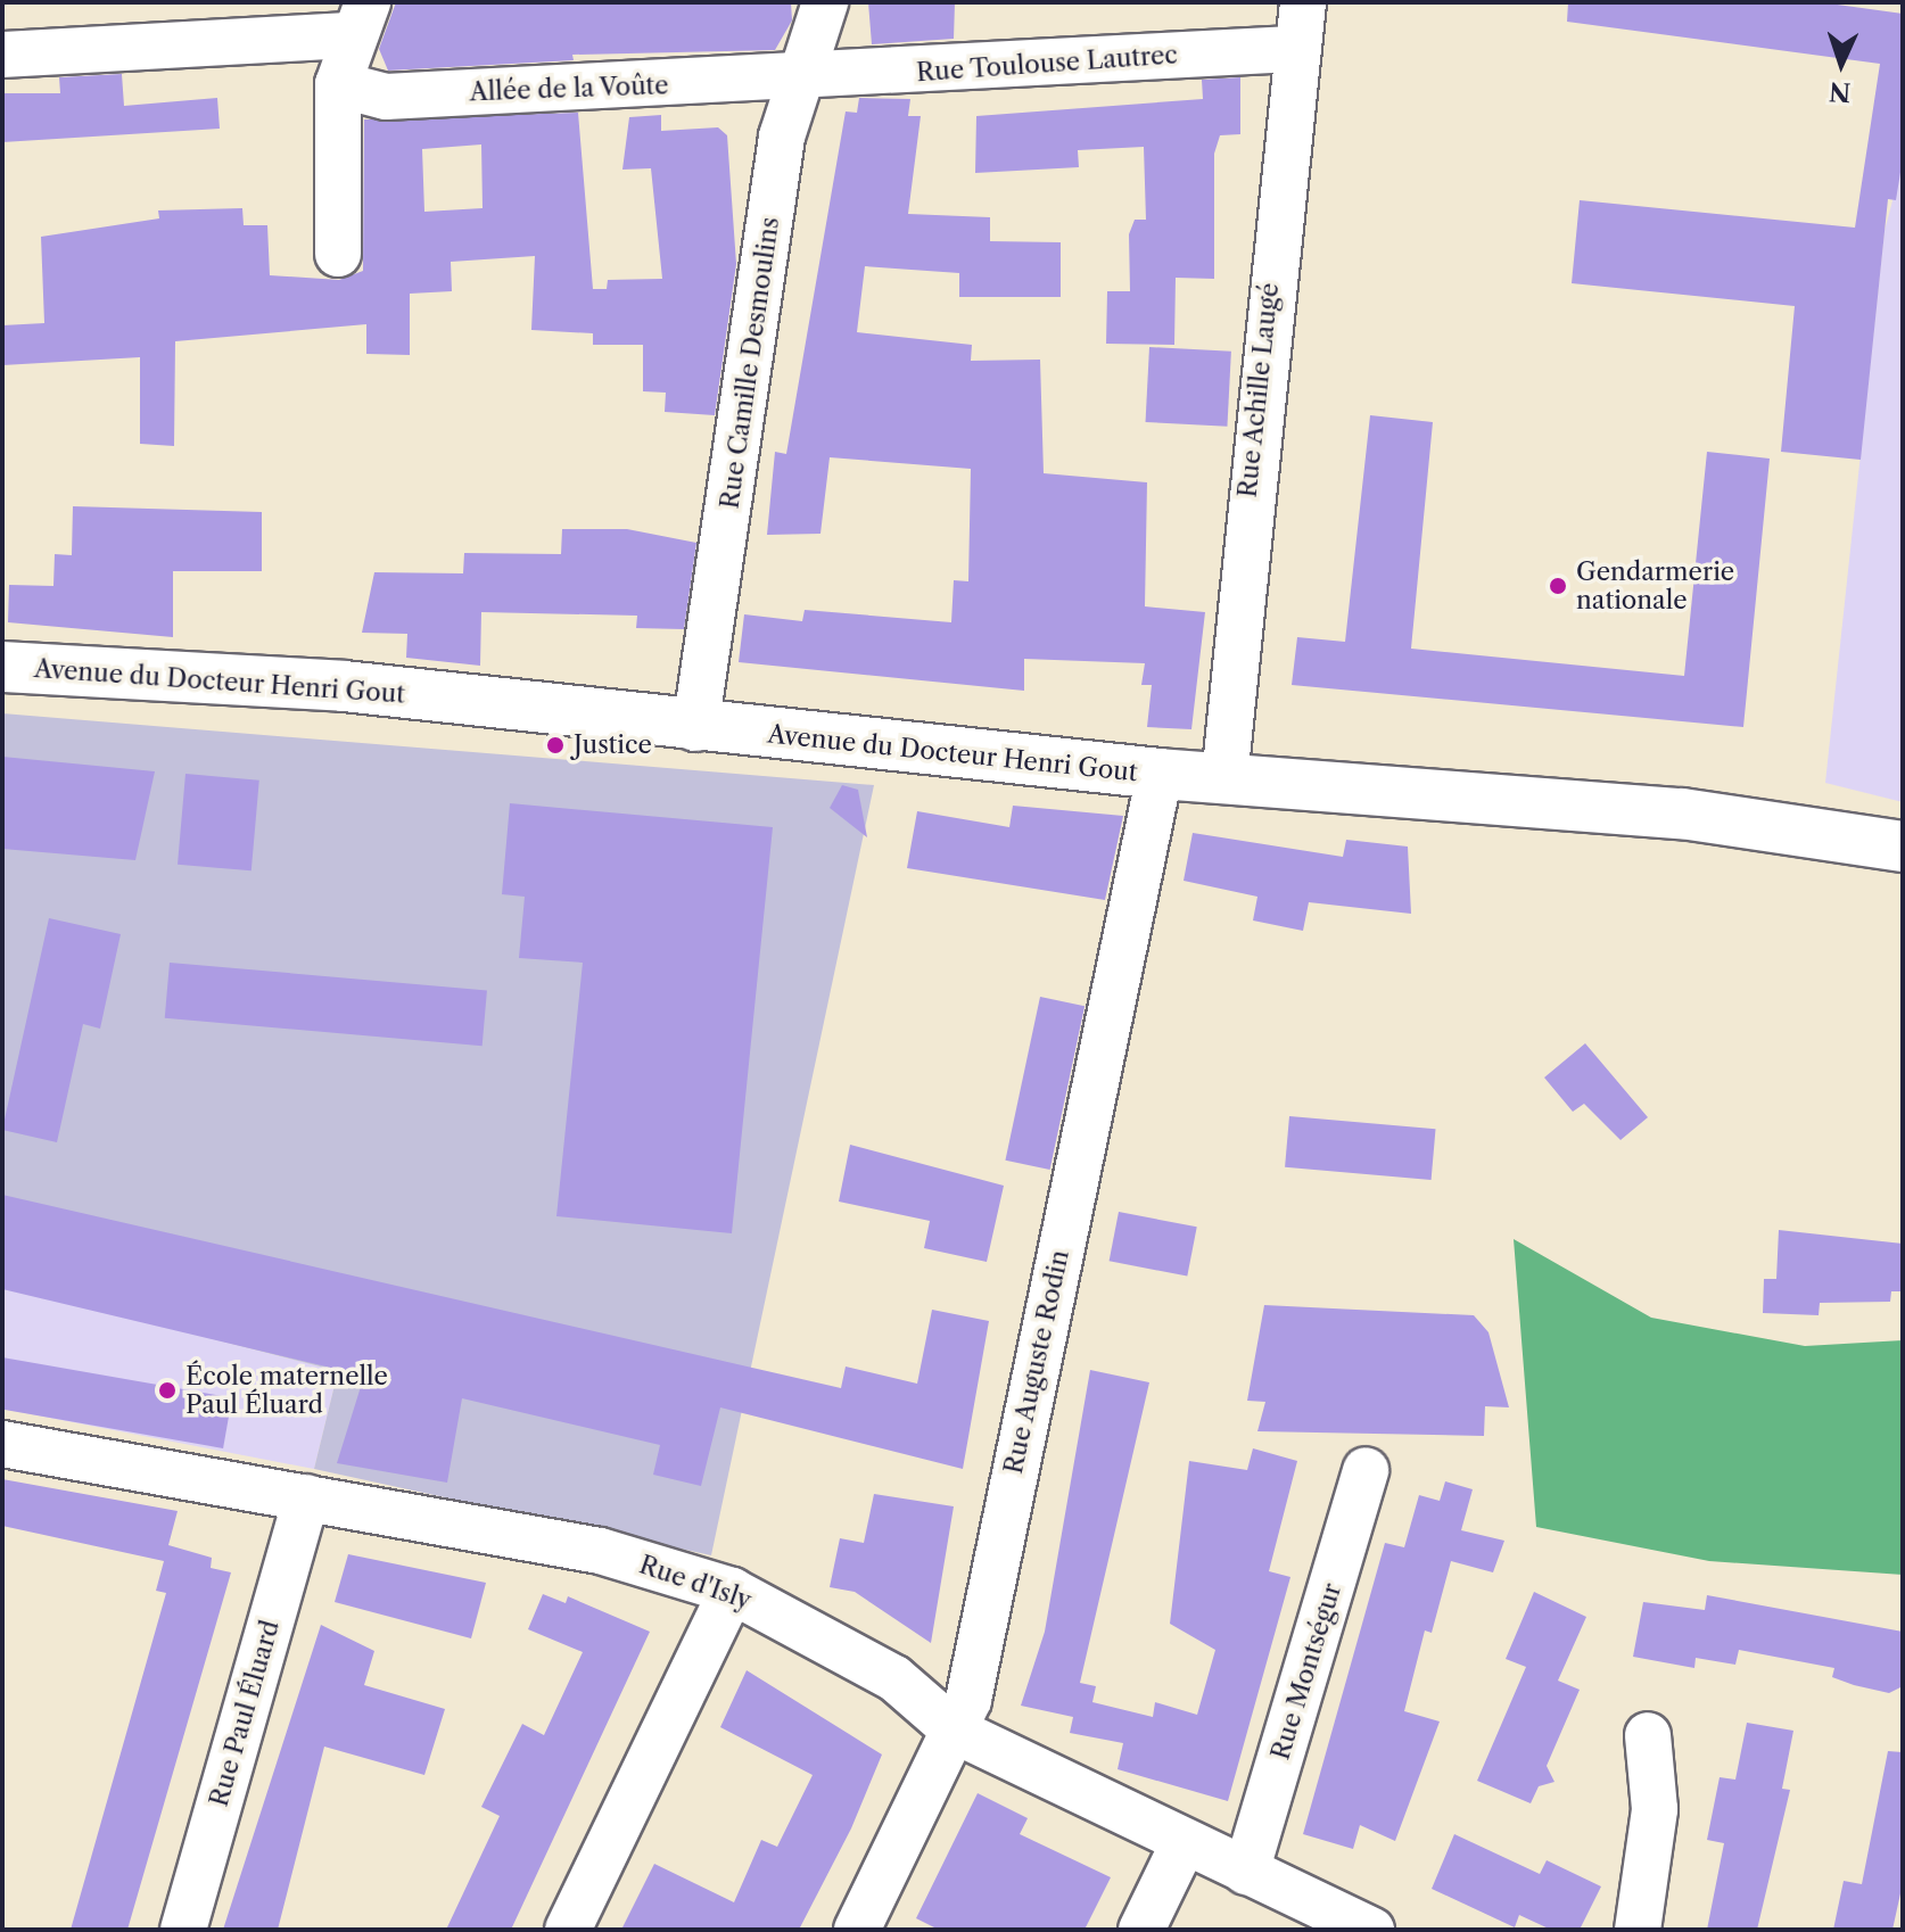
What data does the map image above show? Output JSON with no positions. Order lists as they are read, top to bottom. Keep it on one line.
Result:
{"streets":{"main road":["Avenue du Docteur Henri Gout"],"street":["Rue Toulouse Lautrec","Allée de la Voûte","Rue Camille Desmoulins","Rue Achille Laugé","Rue Auguste Rodin","Rue d'Isly","Rue Montségur","Rue Paul Éluard"]},"crossings":[["Rue Toulouse Lautrec","Allée de la Voûte"],["Rue Toulouse Lautrec","Rue Camille Desmoulins"],["Rue Toulouse Lautrec","Rue Achille Laugé"],["Allée de la Voûte","Rue Camille Desmoulins"],["Rue Camille Desmoulins","Avenue du Docteur Henri Gout"],["Rue Achille Laugé","Avenue du Docteur Henri Gout"],["Avenue du Docteur Henri Gout","Rue Auguste Rodin"],["Rue Auguste Rodin","Rue d'Isly"],["Rue d'Isly","Rue Montségur"],["Rue d'Isly","Rue Paul Éluard"]],"places":["Gendarmerie nationale","Justice","École maternelle Paul Éluard"],"north":"bottom"}
